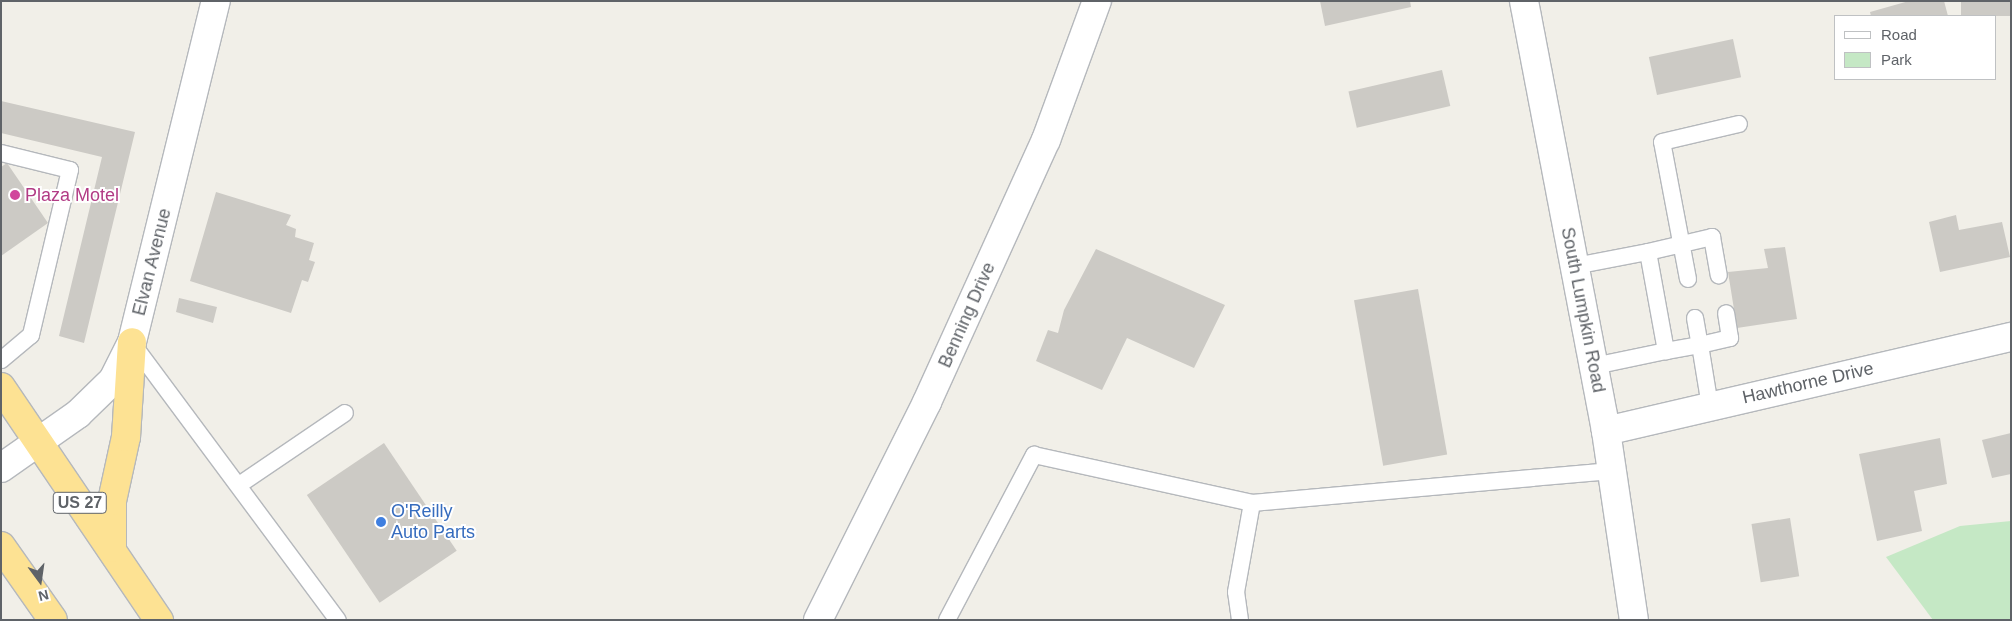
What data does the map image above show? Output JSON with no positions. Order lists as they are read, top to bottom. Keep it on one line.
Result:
{"streets":{"highway":["US 27"],"street":["Elvan Avenue","South Lumpkin Road","Benning Drive","Hawthorne Drive"]},"crossings":[["Elvan Avenue","US 27"],["South Lumpkin Road","Hawthorne Drive"]],"places":["Plaza Motel","O'Reilly Auto Parts"],"legend":["Road","Park"],"north":"bottom"}
